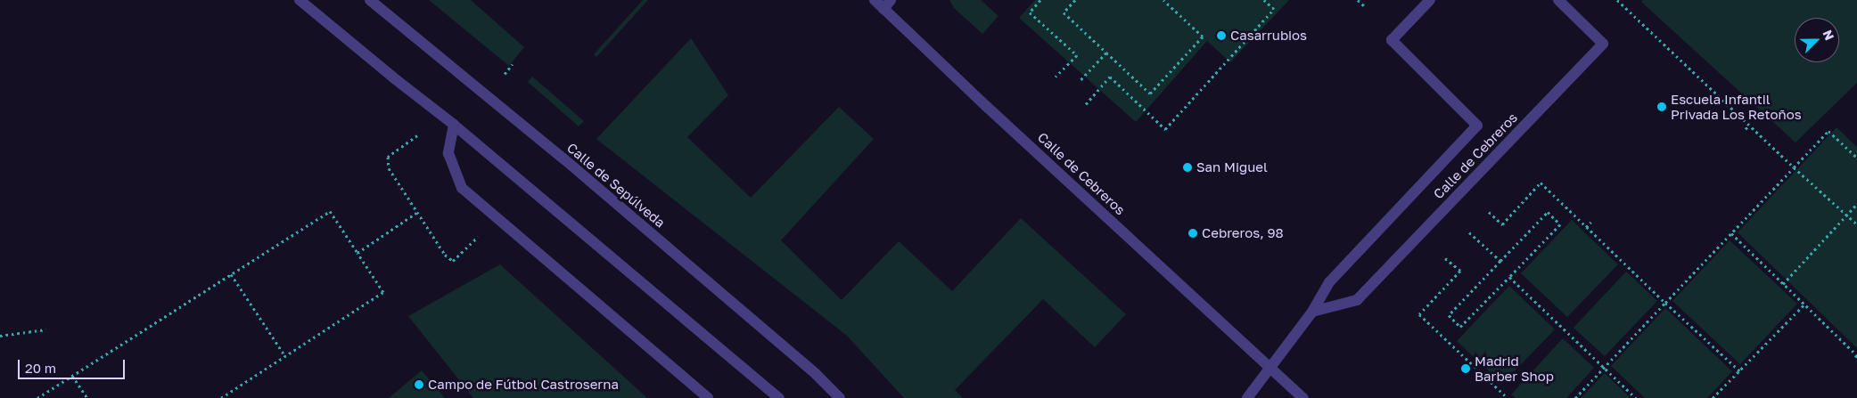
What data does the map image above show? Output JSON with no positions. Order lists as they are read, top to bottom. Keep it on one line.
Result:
{"streets":{"street":["Calle de Cebreros","Calle de Sepúlveda"]},"places":["Casarrubios","Escuela Infantil Privada Los Retoños","San Miguel","Cebreros, 98","Madrid Barber Shop","Campo de Fútbol Castroserna"],"scale_bar":"20 m","north":"top right"}
